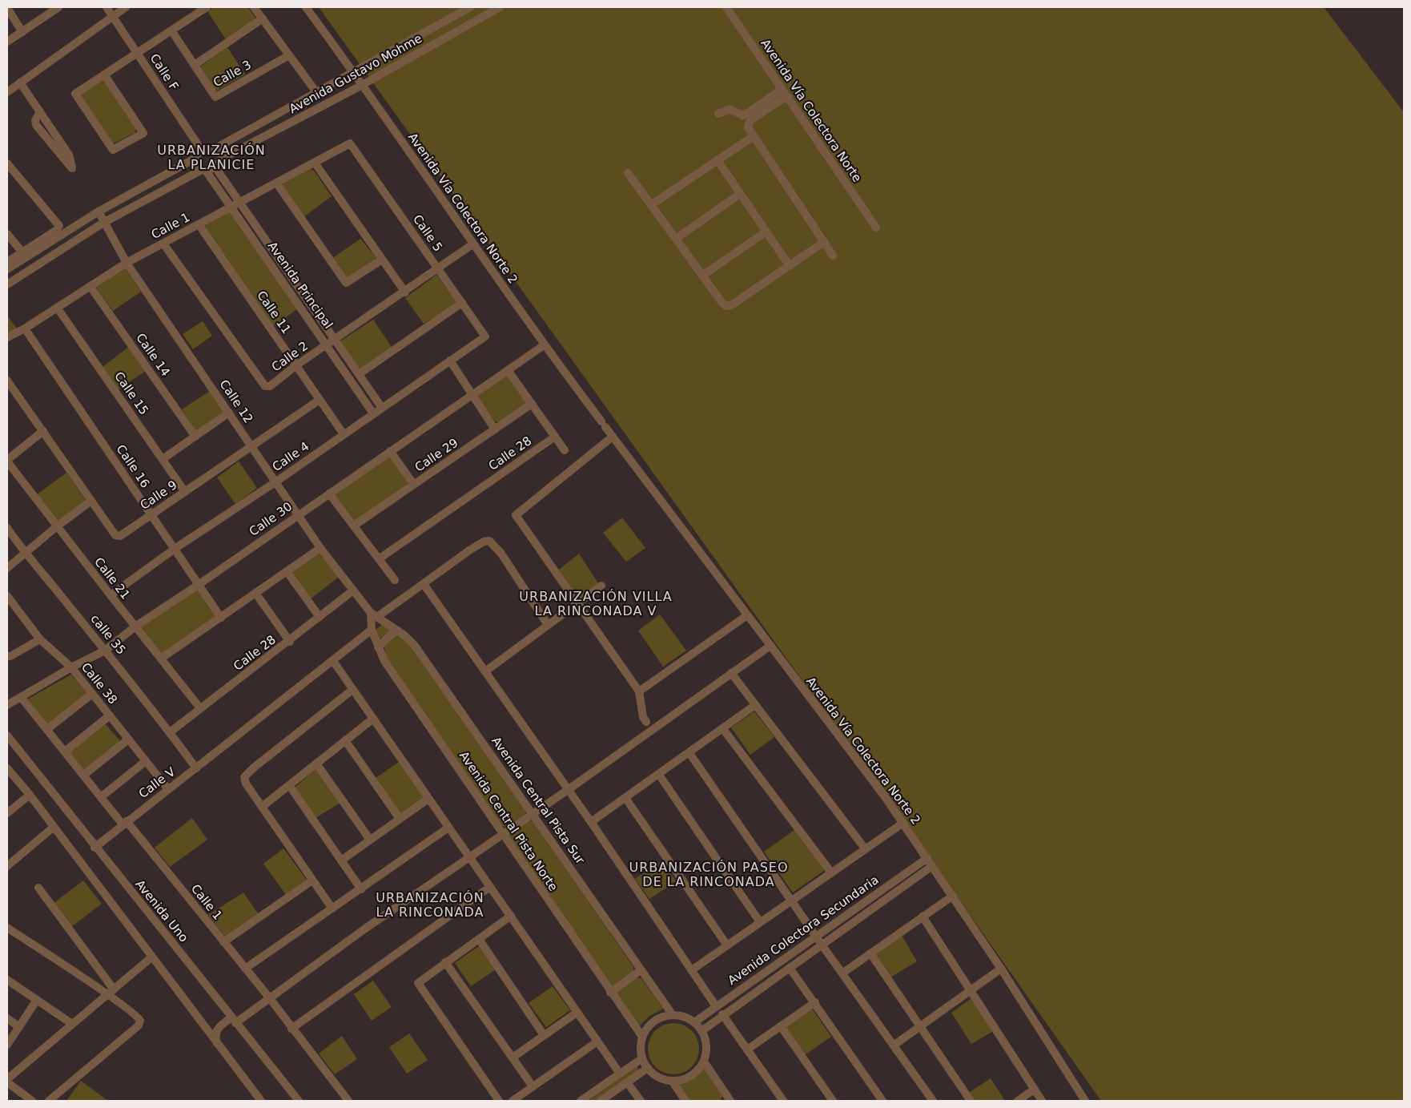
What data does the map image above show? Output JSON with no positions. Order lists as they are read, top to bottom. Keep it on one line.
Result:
{"streets":{"street":["Calle F","Calle 3","Avenida Gustavo Mohme","Avenida Vía Colectora Norte","Avenida Vía Colectora Norte 2","Calle 1","Calle 5","Avenida Principal","Calle 11","Calle 14","Calle 2","Calle 15","Calle 12","Calle 28","Calle 29","Calle 4","Calle 16","Calle 9","Calle 30","Calle 21","calle 35","Calle 38","Calle V","Avenida Central Pista Sur","Avenida Central Pista Norte","Avenida Uno","Avenida Colectora Secundaria"]},"crossings":[["Calle F","Avenida Gustavo Mohme"],["Calle F","Avenida Principal"],["Avenida Gustavo Mohme","Avenida Vía Colectora Norte 2"],["Avenida Gustavo Mohme","Avenida Principal"],["Avenida Vía Colectora Norte 2","Calle 2"],["Avenida Vía Colectora Norte 2","Calle 30"],["Avenida Vía Colectora Norte 2","Avenida Colectora Secundaria"],["Calle 1","Calle 5"],["Calle 1","Avenida Principal"],["Calle 1","Calle 11"],["Calle 1","Calle 14"],["Calle 1","Calle 2"],["Calle 1","Calle 15"],["Calle 1","Calle 12"],["Calle 1","Calle 16"],["Calle 1","Calle 30"],["Calle 1","Calle V"],["Calle 5","Calle 2"],["Calle 5","Calle 4"],["Avenida Principal","Calle 2"],["Avenida Principal","Calle 4"],["Calle 11","Calle 2"],["Calle 11","Calle 4"],["Calle 11","Calle 9"],["Calle 15","Calle 9"],["Calle 12","Calle 28"],["Calle 12","Calle 4"],["Calle 12","Calle 9"],["Calle 12","Calle 30"],["Calle 12","Avenida Central Pista Sur"],["Calle 12","Avenida Central Pista Norte"],["Calle 28","Calle 21"],["Calle 28","calle 35"],["Calle 4","Calle 16"],["Calle 4","Calle 21"],["Calle 16","Calle 9"],["Calle 16","Calle 30"],["Calle 30","Calle 21"],["Calle 30","calle 35"],["Calle 30","Calle 38"],["Calle 38","Calle V"],["Calle V","Avenida Central Pista Norte"],["Calle V","Avenida Uno"],["Avenida Central Pista Sur","Avenida Central Pista Norte"],["Avenida Central Pista Sur","Avenida Colectora Secundaria"],["Avenida Central Pista Norte","Avenida Colectora Secundaria"]],"districts":["URBANIZACIÓN LA PLANICIE","URBANIZACIÓN VILLA LA RINCONADA V","URBANIZACIÓN PASEO DE LA RINCONADA","URBANIZACIÓN LA RINCONADA"]}
